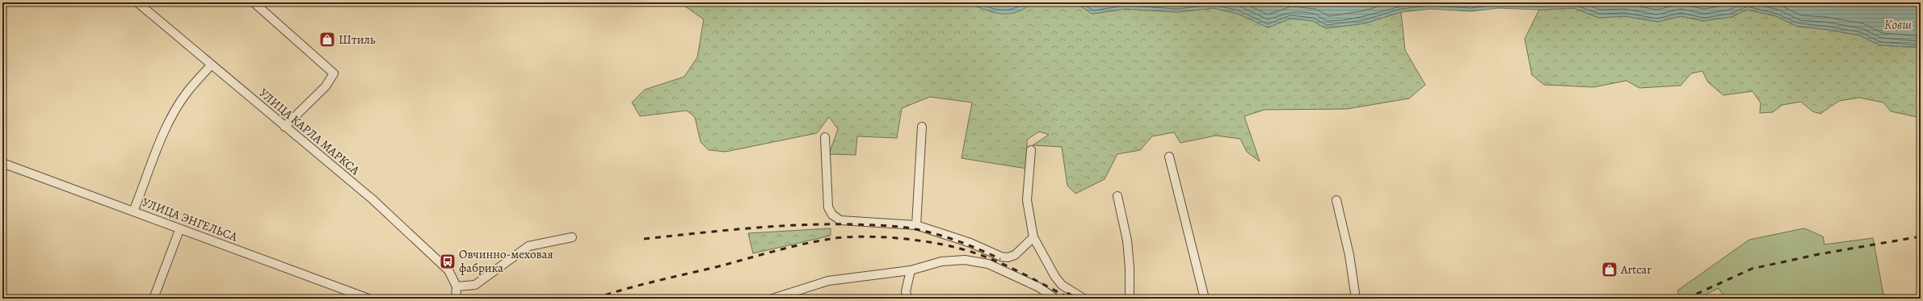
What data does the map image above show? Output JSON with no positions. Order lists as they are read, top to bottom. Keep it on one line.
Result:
{"streets":{"street":["УЛИЦА КАРЛА МАРКСА","УЛИЦА ЭНГЕЛЬСА"]},"water":["Ковш"],"places":{"shop":["Штиль","Artcar"],"bus stop":["Овчинно-меховая фабрика"]}}
